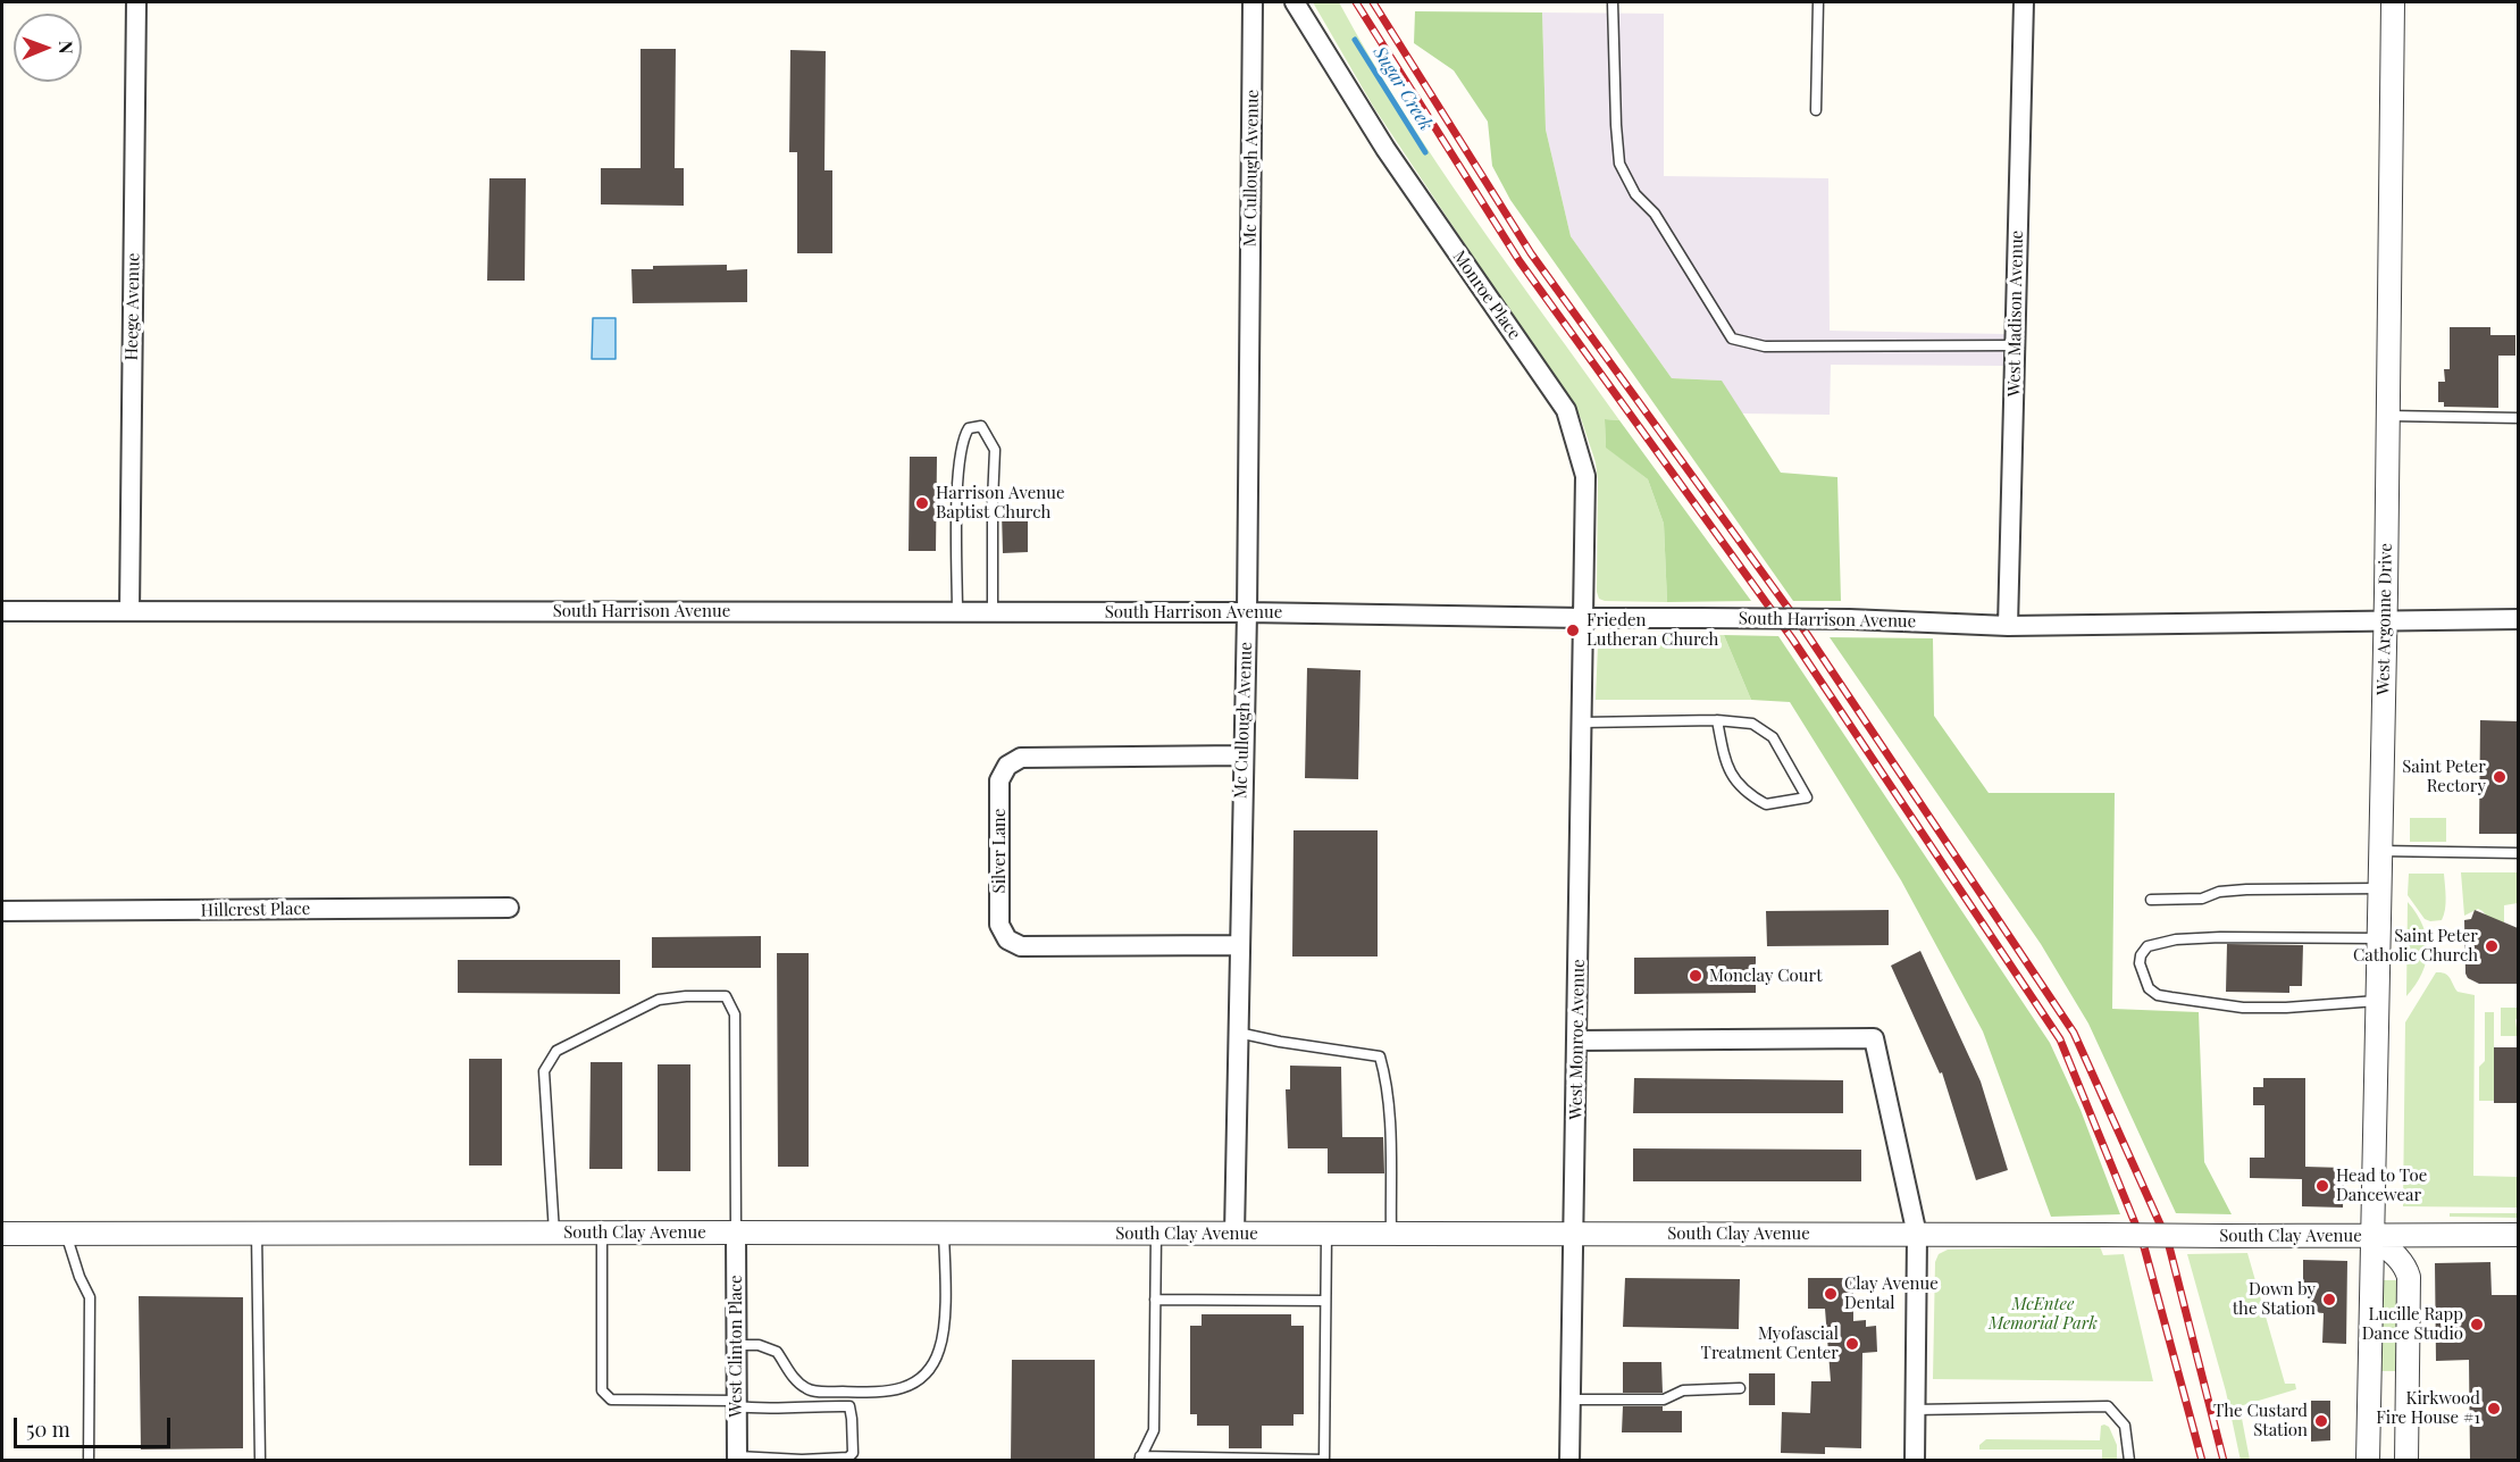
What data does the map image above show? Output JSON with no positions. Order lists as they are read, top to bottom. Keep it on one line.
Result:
{"streets":{"street":["Mc Cullough Avenue","Monroe Place","Heege Avenue","West Madison Avenue","South Harrison Avenue","West Argonne Drive","Silver Lane","Hillcrest Place","West Monroe Avenue","South Clay Avenue","West Clinton Place"]},"crossings":[["Mc Cullough Avenue","South Harrison Avenue"],["Mc Cullough Avenue","Silver Lane"],["Mc Cullough Avenue","South Clay Avenue"],["Monroe Place","South Harrison Avenue"],["Monroe Place","West Monroe Avenue"],["Heege Avenue","South Harrison Avenue"],["West Madison Avenue","South Harrison Avenue"],["South Harrison Avenue","West Argonne Drive"],["South Harrison Avenue","West Monroe Avenue"],["West Argonne Drive","South Clay Avenue"],["West Monroe Avenue","South Clay Avenue"],["South Clay Avenue","West Clinton Place"]],"water":["Sugar Creek"],"parks":["McEntee Memorial Park"],"places":["Harrison Avenue Baptist Church","Frieden Lutheran Church","Saint Peter Rectory","Saint Peter Catholic Church","Monclay Court","Head to Toe Dancewear","Clay Avenue Dental","Down by the Station","Lucille Rapp Dance Studio","Myofascial Treatment Center","Kirkwood Fire House #1","The Custard Station"],"scale_bar":"50 m","north":"right"}
